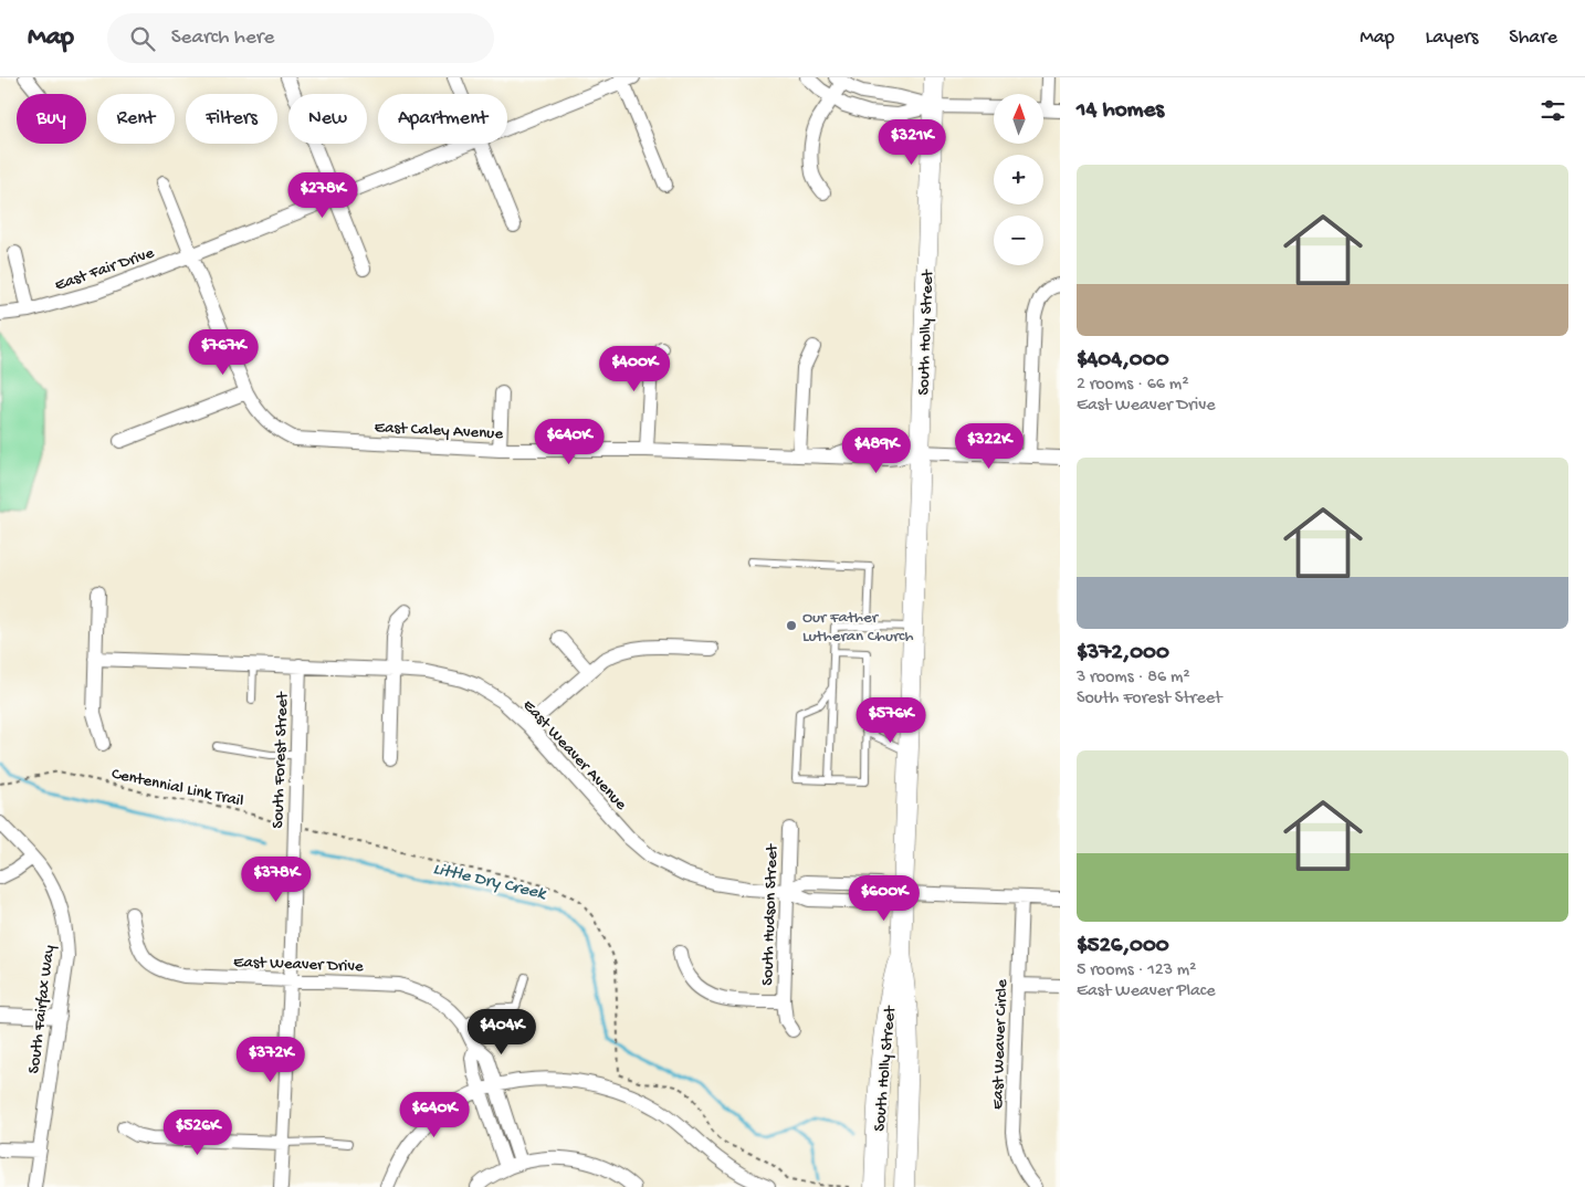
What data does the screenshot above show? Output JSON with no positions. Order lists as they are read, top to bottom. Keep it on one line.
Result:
{"streets":{"main road":["South Holly Street"],"street":["East Fair Drive","East Caley Avenue","East Weaver Avenue","South Forest Street","South Hudson Street","East Weaver Drive","South Fairfax Way","East Weaver Circle"],"path":["Centennial Link Trail"]},"crossings":[["East Fair Drive","East Caley Avenue"],["South Holly Street","East Caley Avenue"],["South Holly Street","East Weaver Avenue"],["East Weaver Avenue","South Forest Street"],["East Weaver Avenue","South Hudson Street"],["East Weaver Avenue","East Weaver Circle"],["South Forest Street","Centennial Link Trail"],["South Forest Street","East Weaver Drive"]],"water":["Little Dry Creek"],"places":["Our Father Lutheran Church"],"north":"top","page":{"header":"Map","search":"Search here","nav":["Map","Layers","Share"],"heading":"14 homes","map_buttons":["+","−"],"chip":["Buy","Rent","Filters","New","Apartment"],"price":["$321K","$278K","$767K","$400K","$640K","$322K","$489K","$576K","$378K","$600K","$404K","$372K","$640K","$526K"],"list":[{"name":"$404,000","note":"2 rooms · 66 m² · East Weaver Drive"},{"name":"$372,000","note":"3 rooms · 86 m² · South Forest Street"},{"name":"$526,000","note":"5 rooms · 123 m² · East Weaver Place"}]}}
